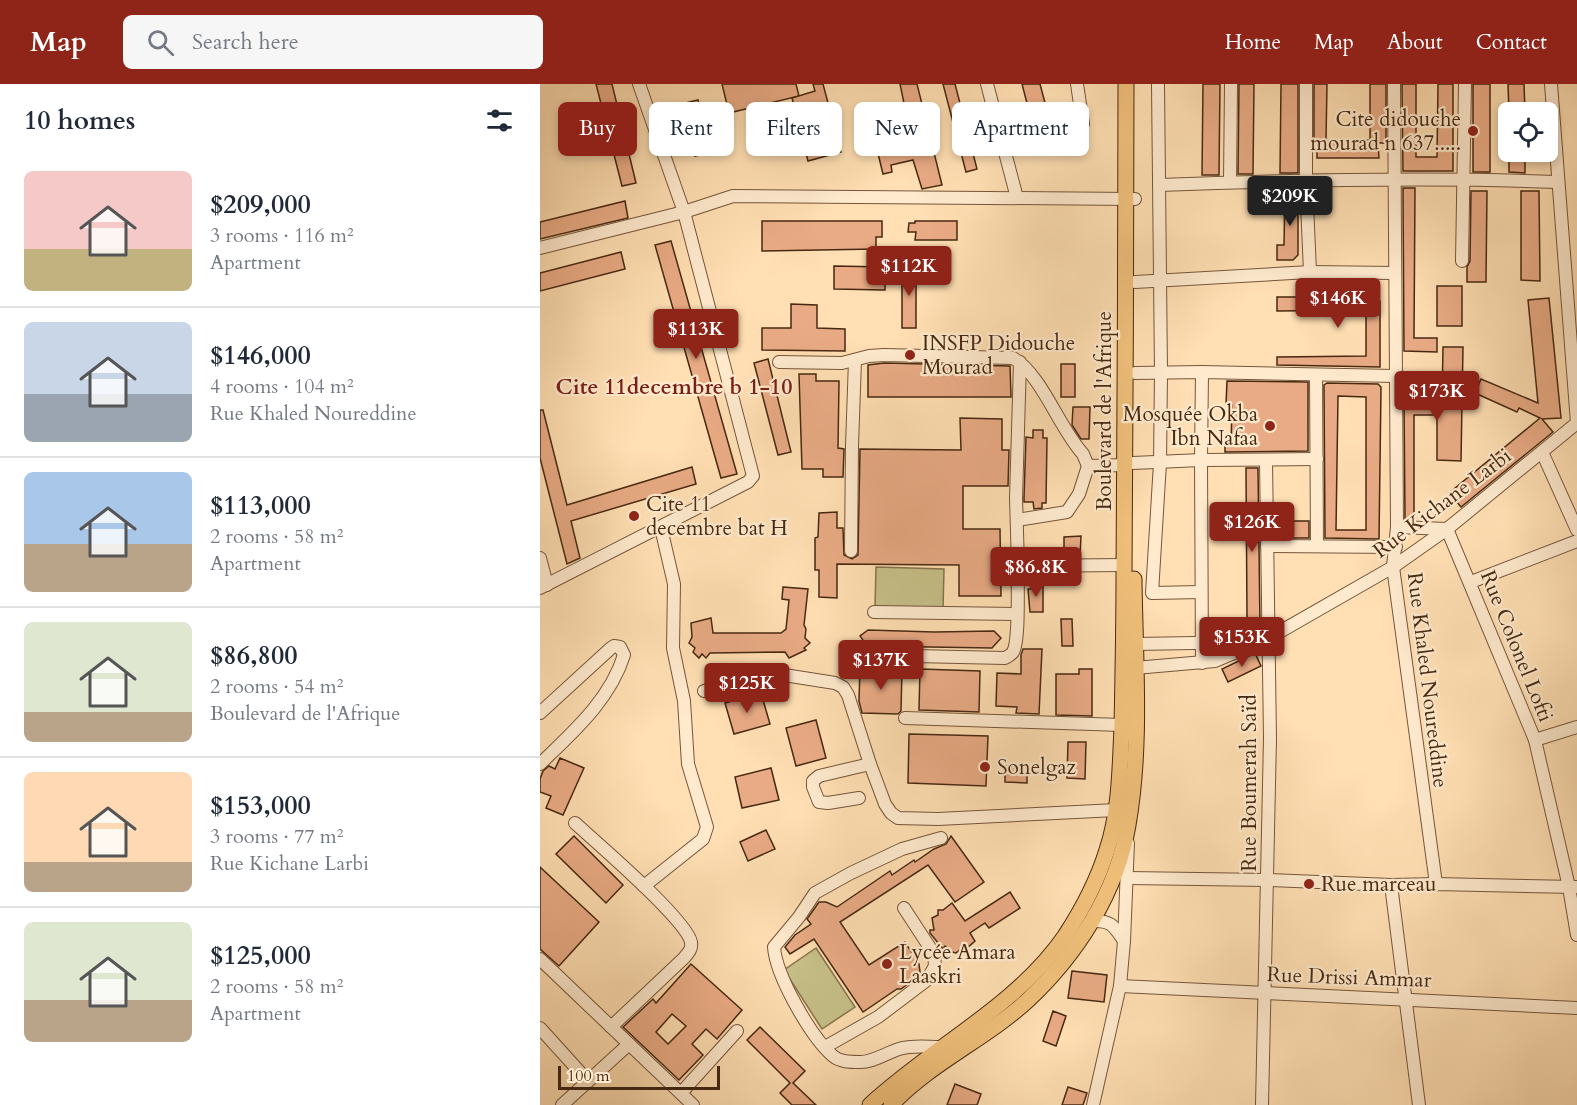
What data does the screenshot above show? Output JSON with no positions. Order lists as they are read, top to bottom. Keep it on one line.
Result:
{"streets":{"main road":["Boulevard de l'Afrique"],"street":["Rue Kichane Larbi","Rue Colonel Lofti","Rue Khaled Noureddine","Rue Boumerah Saïd","Rue Drissi Ammar"]},"crossings":[["Boulevard de l'Afrique","Rue Kichane Larbi"],["Rue Kichane Larbi","Rue Colonel Lofti"],["Rue Kichane Larbi","Rue Khaled Noureddine"],["Rue Kichane Larbi","Rue Boumerah Saïd"],["Rue Boumerah Saïd","Rue Drissi Ammar"]],"districts":["Cite 11decembre b 1-10"],"places":["Cite didouche mourad n 637.....","INSFP Didouche Mourad","Mosquée Okba Ibn Nafaa","Cite 11 decembre bat H","Sonelgaz","Rue marceau","Lycée Amara Laaskri"],"scale_bar":"100 m","page":{"header":"Map","search":"Search here","nav":["Home","Map","About","Contact"],"heading":"10 homes","chip":["Buy","Rent","Filters","New","Apartment"],"list":[{"name":"$209,000","note":"3 rooms · 116 m² · Apartment"},{"name":"$146,000","note":"4 rooms · 104 m² · Rue Khaled Noureddine"},{"name":"$113,000","note":"2 rooms · 58 m² · Apartment"},{"name":"$86,800","note":"2 rooms · 54 m² · Boulevard de l'Afrique"},{"name":"$153,000","note":"3 rooms · 77 m² · Rue Kichane Larbi"},{"name":"$125,000","note":"2 rooms · 58 m² · Apartment"}],"price":["$209K","$112K","$146K","$113K","$173K","$126K","$86.8K","$153K","$137K","$125K"],"scale":"100 m"}}
